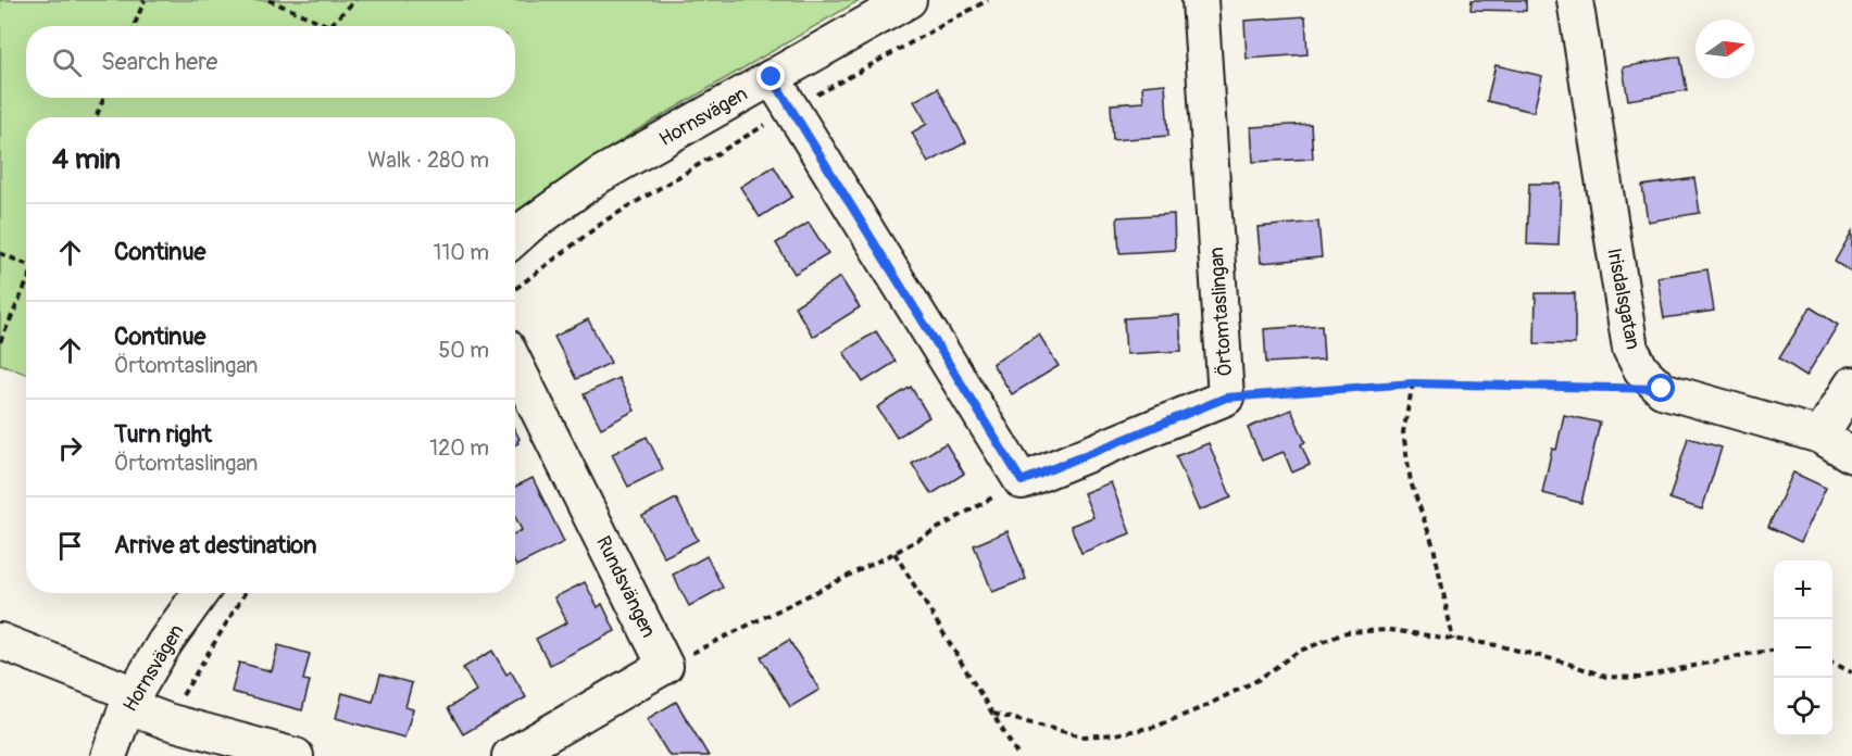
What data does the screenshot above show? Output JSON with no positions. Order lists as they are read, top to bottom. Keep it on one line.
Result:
{"streets":{"street":["Hornsvägen","Irisdalsgatan","Örtomtaslingan","Rundsvängen"]},"north":"right","page":{"search":"Search here","heading":["4 min","Walk · 280 m"],"list":[["Continue","110 m"],["Continue","Örtomtaslingan","50 m"],["Turn right","Örtomtaslingan","120 m"],"Arrive at destination"],"map_buttons":["+","−"]}}
